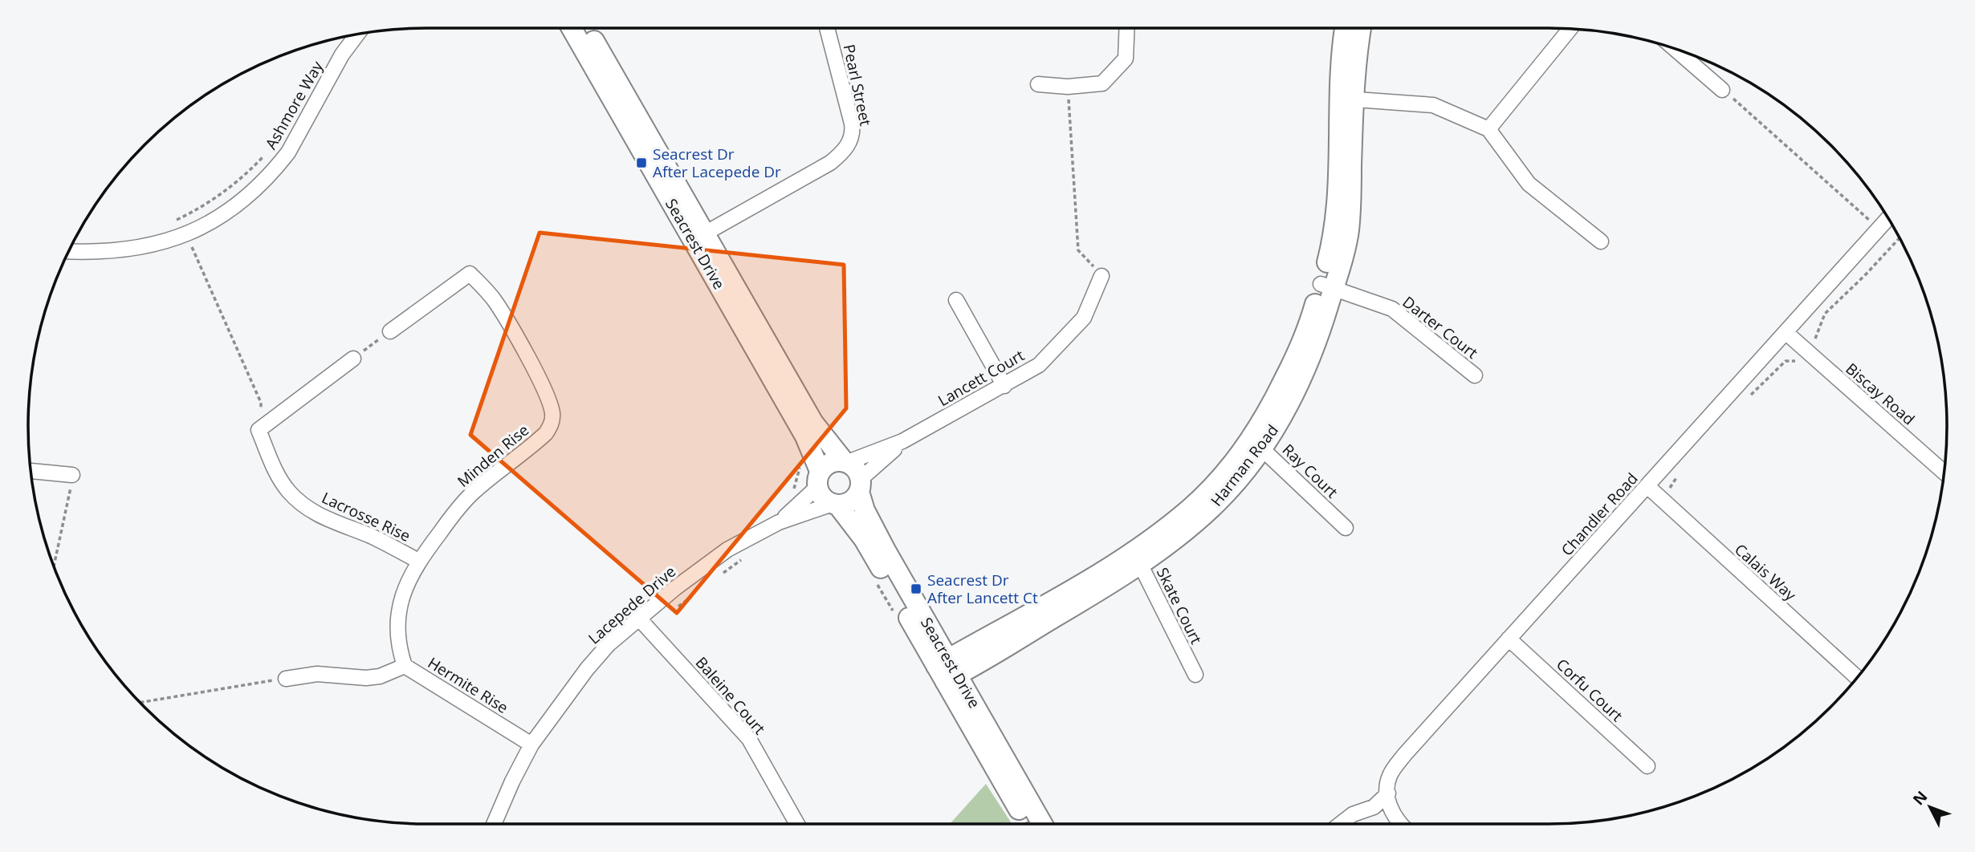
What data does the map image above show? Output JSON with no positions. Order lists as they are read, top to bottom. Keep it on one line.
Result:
{"streets":{"main road":["Seacrest Drive","Harman Road"],"street":["Pearl Street","Ashmore Way","Darter Court","Lancett Court","Biscay Road","Minden Rise","Ray Court","Chandler Road","Lacrosse Rise","Calais Way","Lacepede Drive","Skate Court","Hermite Rise","Corfu Court","Baleine Court"]},"crossings":[["Pearl Street","Seacrest Drive"],["Seacrest Drive","Lancett Court"],["Seacrest Drive","Harman Road"],["Seacrest Drive","Lacepede Drive"],["Darter Court","Harman Road"],["Lancett Court","Lacepede Drive"],["Biscay Road","Chandler Road"],["Minden Rise","Lacrosse Rise"],["Minden Rise","Hermite Rise"],["Harman Road","Ray Court"],["Harman Road","Skate Court"],["Chandler Road","Calais Way"],["Chandler Road","Corfu Court"],["Lacepede Drive","Hermite Rise"],["Lacepede Drive","Baleine Court"]],"places":{"transit":["Seacrest Dr After Lacepede Dr","Seacrest Dr After Lancett Ct"]},"north":"top left"}
